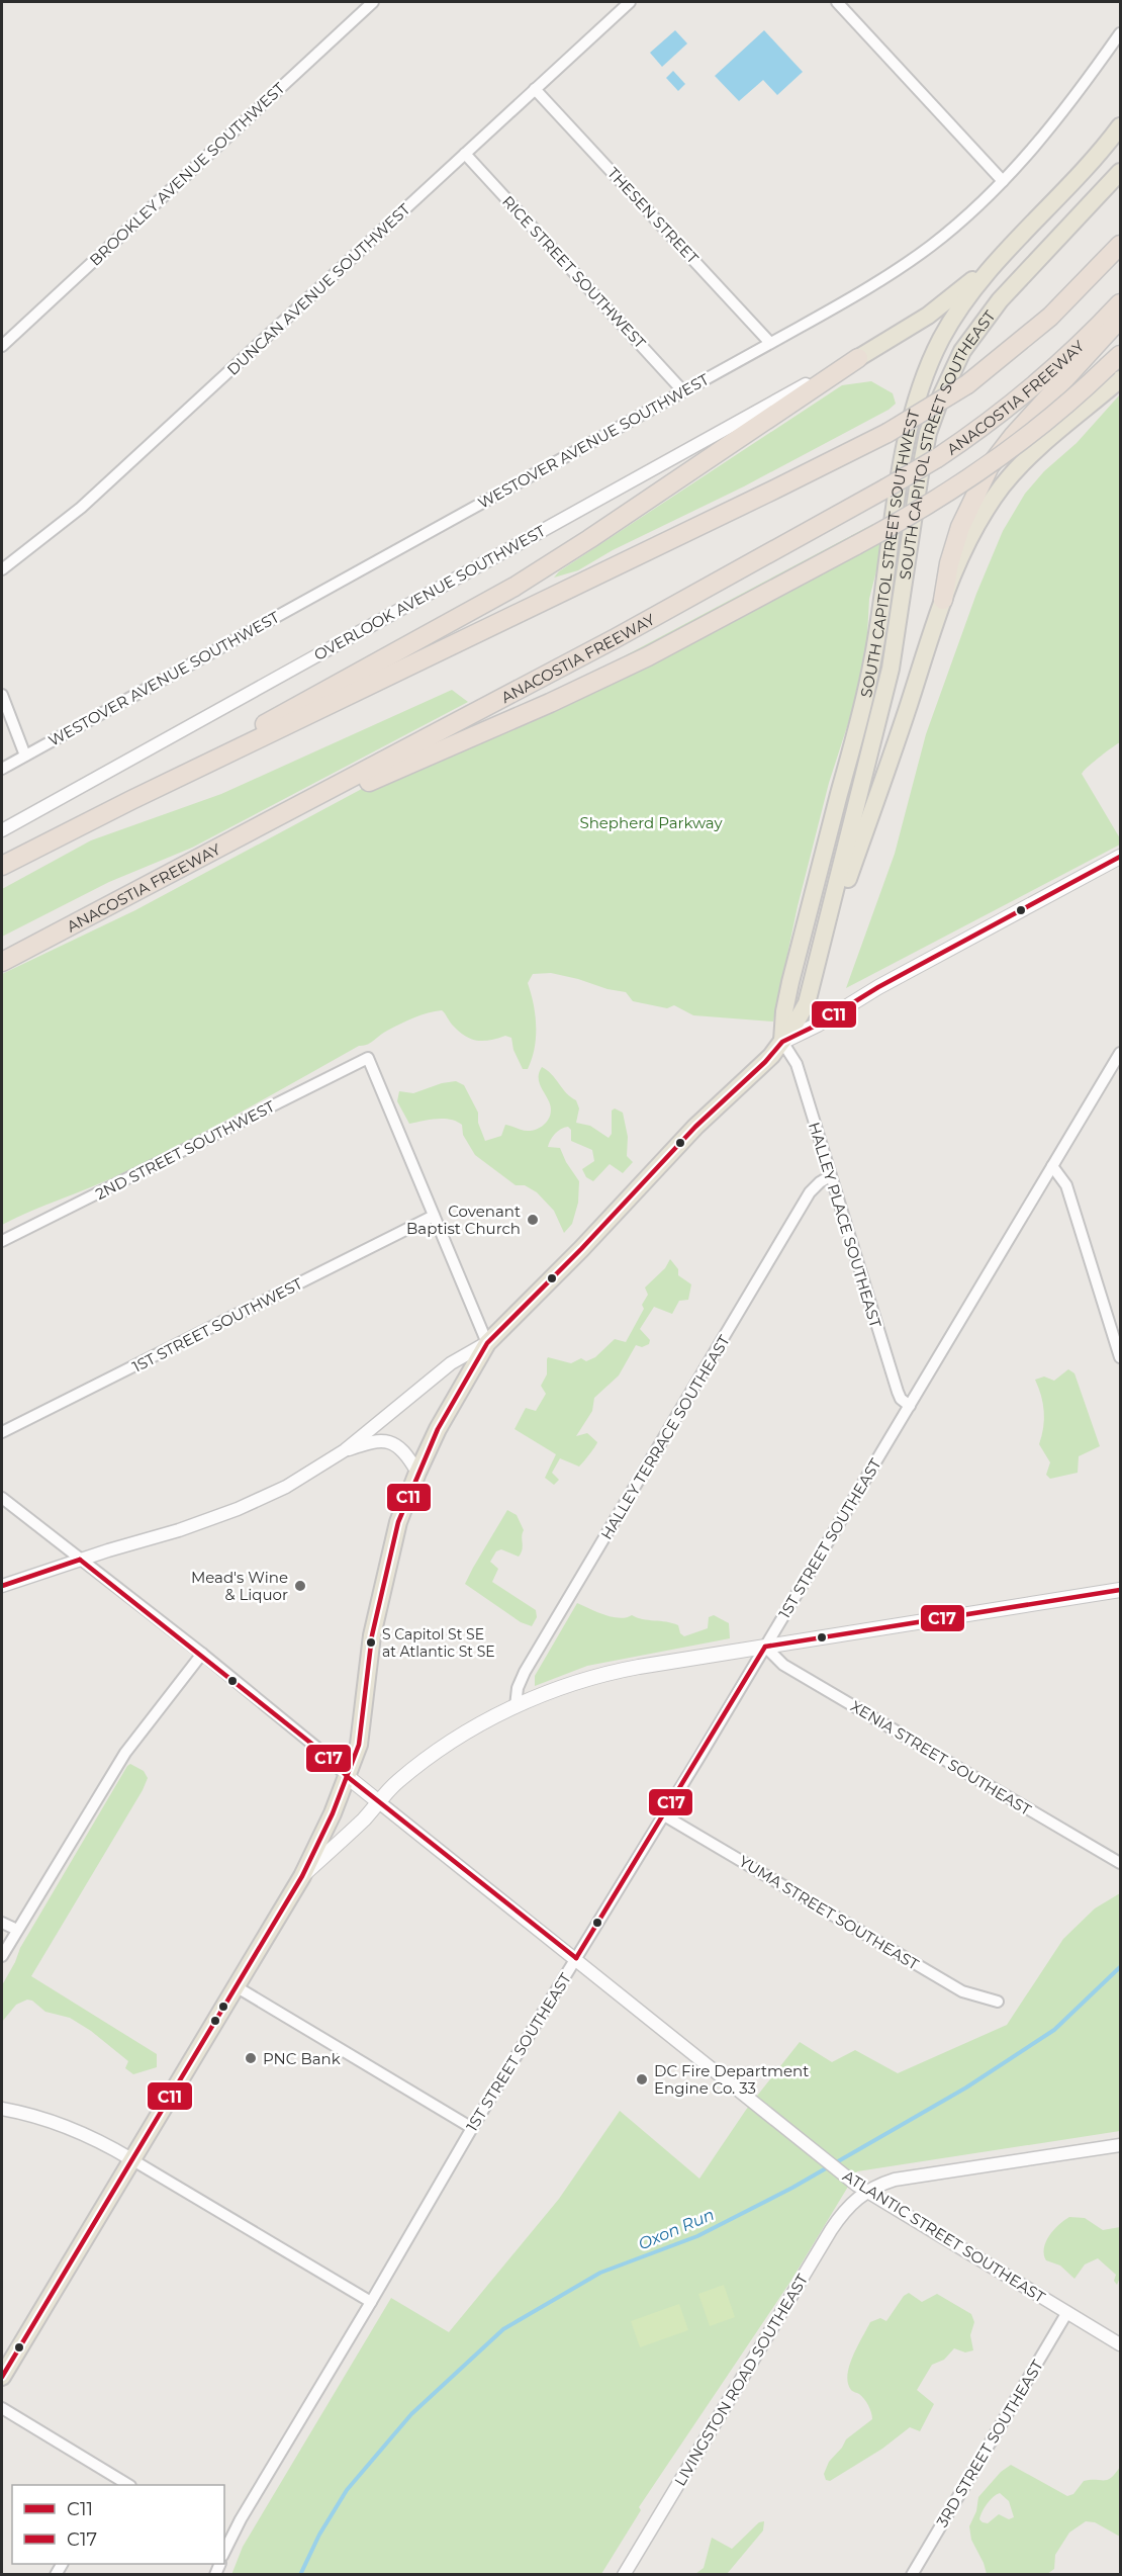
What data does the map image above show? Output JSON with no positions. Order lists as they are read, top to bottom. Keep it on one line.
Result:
{"streets":{"highway":["ANACOSTIA FREEWAY"],"main road":["SOUTH CAPITOL STREET SOUTHEAST","SOUTH CAPITOL STREET SOUTHWEST","ATLANTIC STREET SOUTHEAST"],"street":["BROOKLEY AVENUE SOUTHWEST","THESEN STREET","RICE STREET SOUTHWEST","DUNCAN AVENUE SOUTHWEST","WESTOVER AVENUE SOUTHWEST","OVERLOOK AVENUE SOUTHWEST","2ND STREET SOUTHWEST","HALLEY PLACE SOUTHEAST","1ST STREET SOUTHWEST","HALLEY TERRACE SOUTHEAST","1ST STREET SOUTHEAST","XENIA STREET SOUTHEAST","YUMA STREET SOUTHEAST","LIVINGSTON ROAD SOUTHEAST","3RD STREET SOUTHEAST"]},"crossings":[["THESEN STREET","DUNCAN AVENUE SOUTHWEST"],["THESEN STREET","WESTOVER AVENUE SOUTHWEST"],["RICE STREET SOUTHWEST","DUNCAN AVENUE SOUTHWEST"],["RICE STREET SOUTHWEST","WESTOVER AVENUE SOUTHWEST"],["SOUTH CAPITOL STREET SOUTHEAST","SOUTH CAPITOL STREET SOUTHWEST"],["SOUTH CAPITOL STREET SOUTHEAST","HALLEY PLACE SOUTHEAST"],["SOUTH CAPITOL STREET SOUTHEAST","ATLANTIC STREET SOUTHEAST"],["SOUTH CAPITOL STREET SOUTHWEST","HALLEY PLACE SOUTHEAST"],["2ND STREET SOUTHWEST","1ST STREET SOUTHWEST"],["HALLEY PLACE SOUTHEAST","HALLEY TERRACE SOUTHEAST"],["HALLEY PLACE SOUTHEAST","1ST STREET SOUTHEAST"],["1ST STREET SOUTHEAST","XENIA STREET SOUTHEAST"],["1ST STREET SOUTHEAST","YUMA STREET SOUTHEAST"],["1ST STREET SOUTHEAST","ATLANTIC STREET SOUTHEAST"],["ATLANTIC STREET SOUTHEAST","LIVINGSTON ROAD SOUTHEAST"],["ATLANTIC STREET SOUTHEAST","3RD STREET SOUTHEAST"]],"water":["Oxon Run"],"parks":["Shepherd Parkway"],"places":["Covenant Baptist Church","Mead's Wine & Liquor","S Capitol St SE at Atlantic St SE","PNC Bank","DC Fire Department Engine Co. 33"],"lines":["transit line C11","transit line C17"],"legend":["C11","C17"]}
